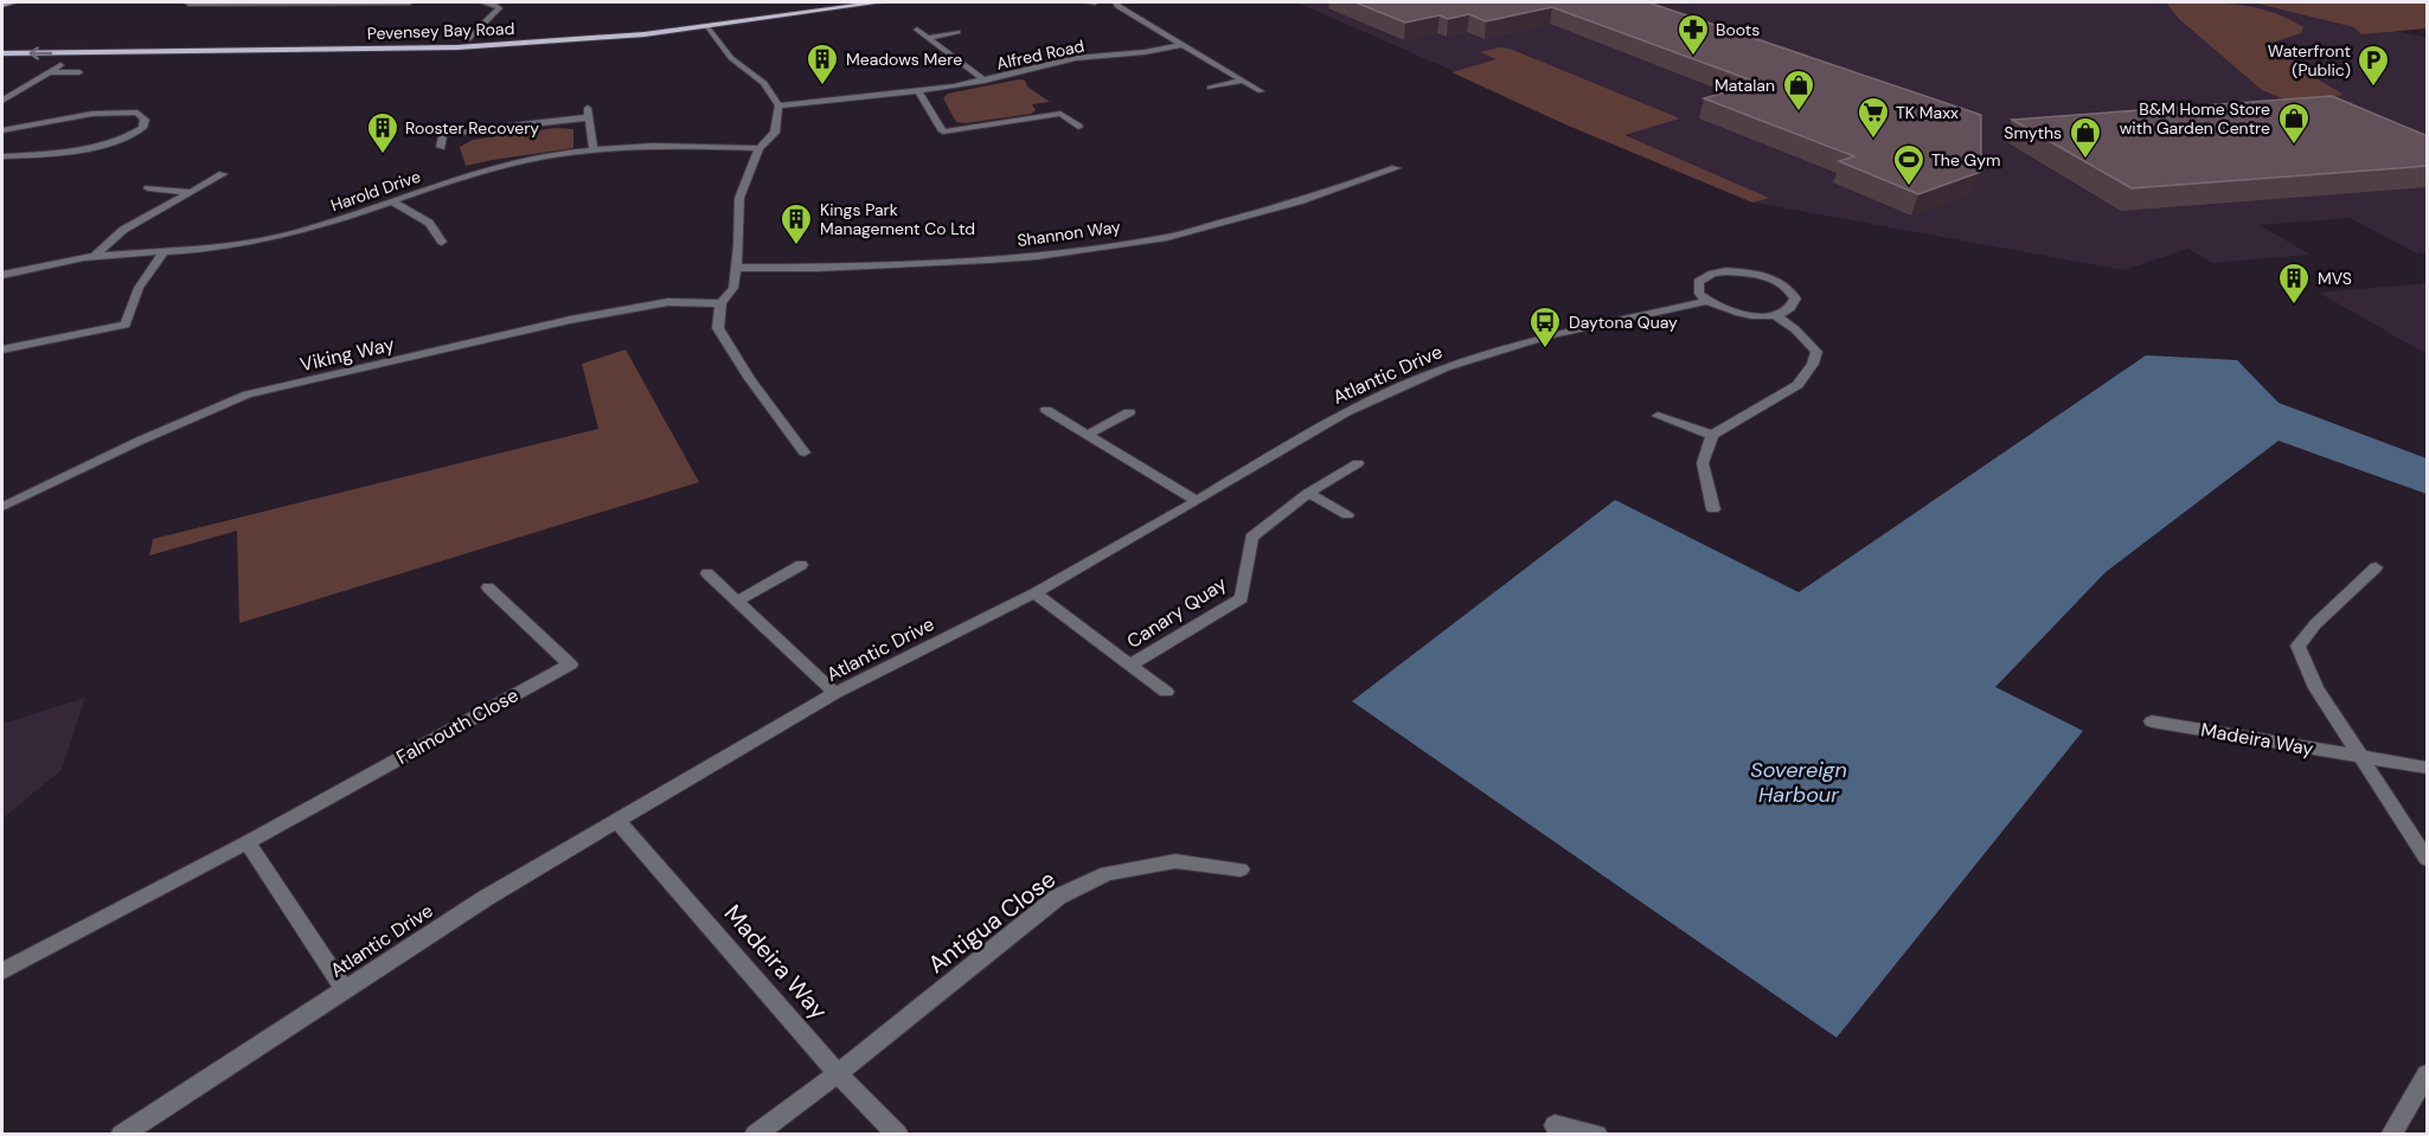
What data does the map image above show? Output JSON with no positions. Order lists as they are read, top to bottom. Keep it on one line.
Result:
{"streets":{"main road":["Pevensey Bay Road"],"street":["Alfred Road","Harold Drive","Shannon Way","Viking Way","Atlantic Drive","Canary Quay","Falmouth Close","Madeira Way","Antigua Close"]},"crossings":[["Atlantic Drive","Canary Quay"],["Atlantic Drive","Madeira Way"],["Madeira Way","Antigua Close"]],"water":["Sovereign Harbour"],"places":{"pharmacy":["Boots"],"building":["Meadows Mere","Rooster Recovery","Kings Park Management Co Ltd","MVS"],"parking":["Waterfront (Public)"],"shop":["Matalan","B&M Home Store with Garden Centre","Smyths"],"supermarket":["TK Maxx"],"sports":["The Gym"],"bus stop":["Daytona Quay"]}}
